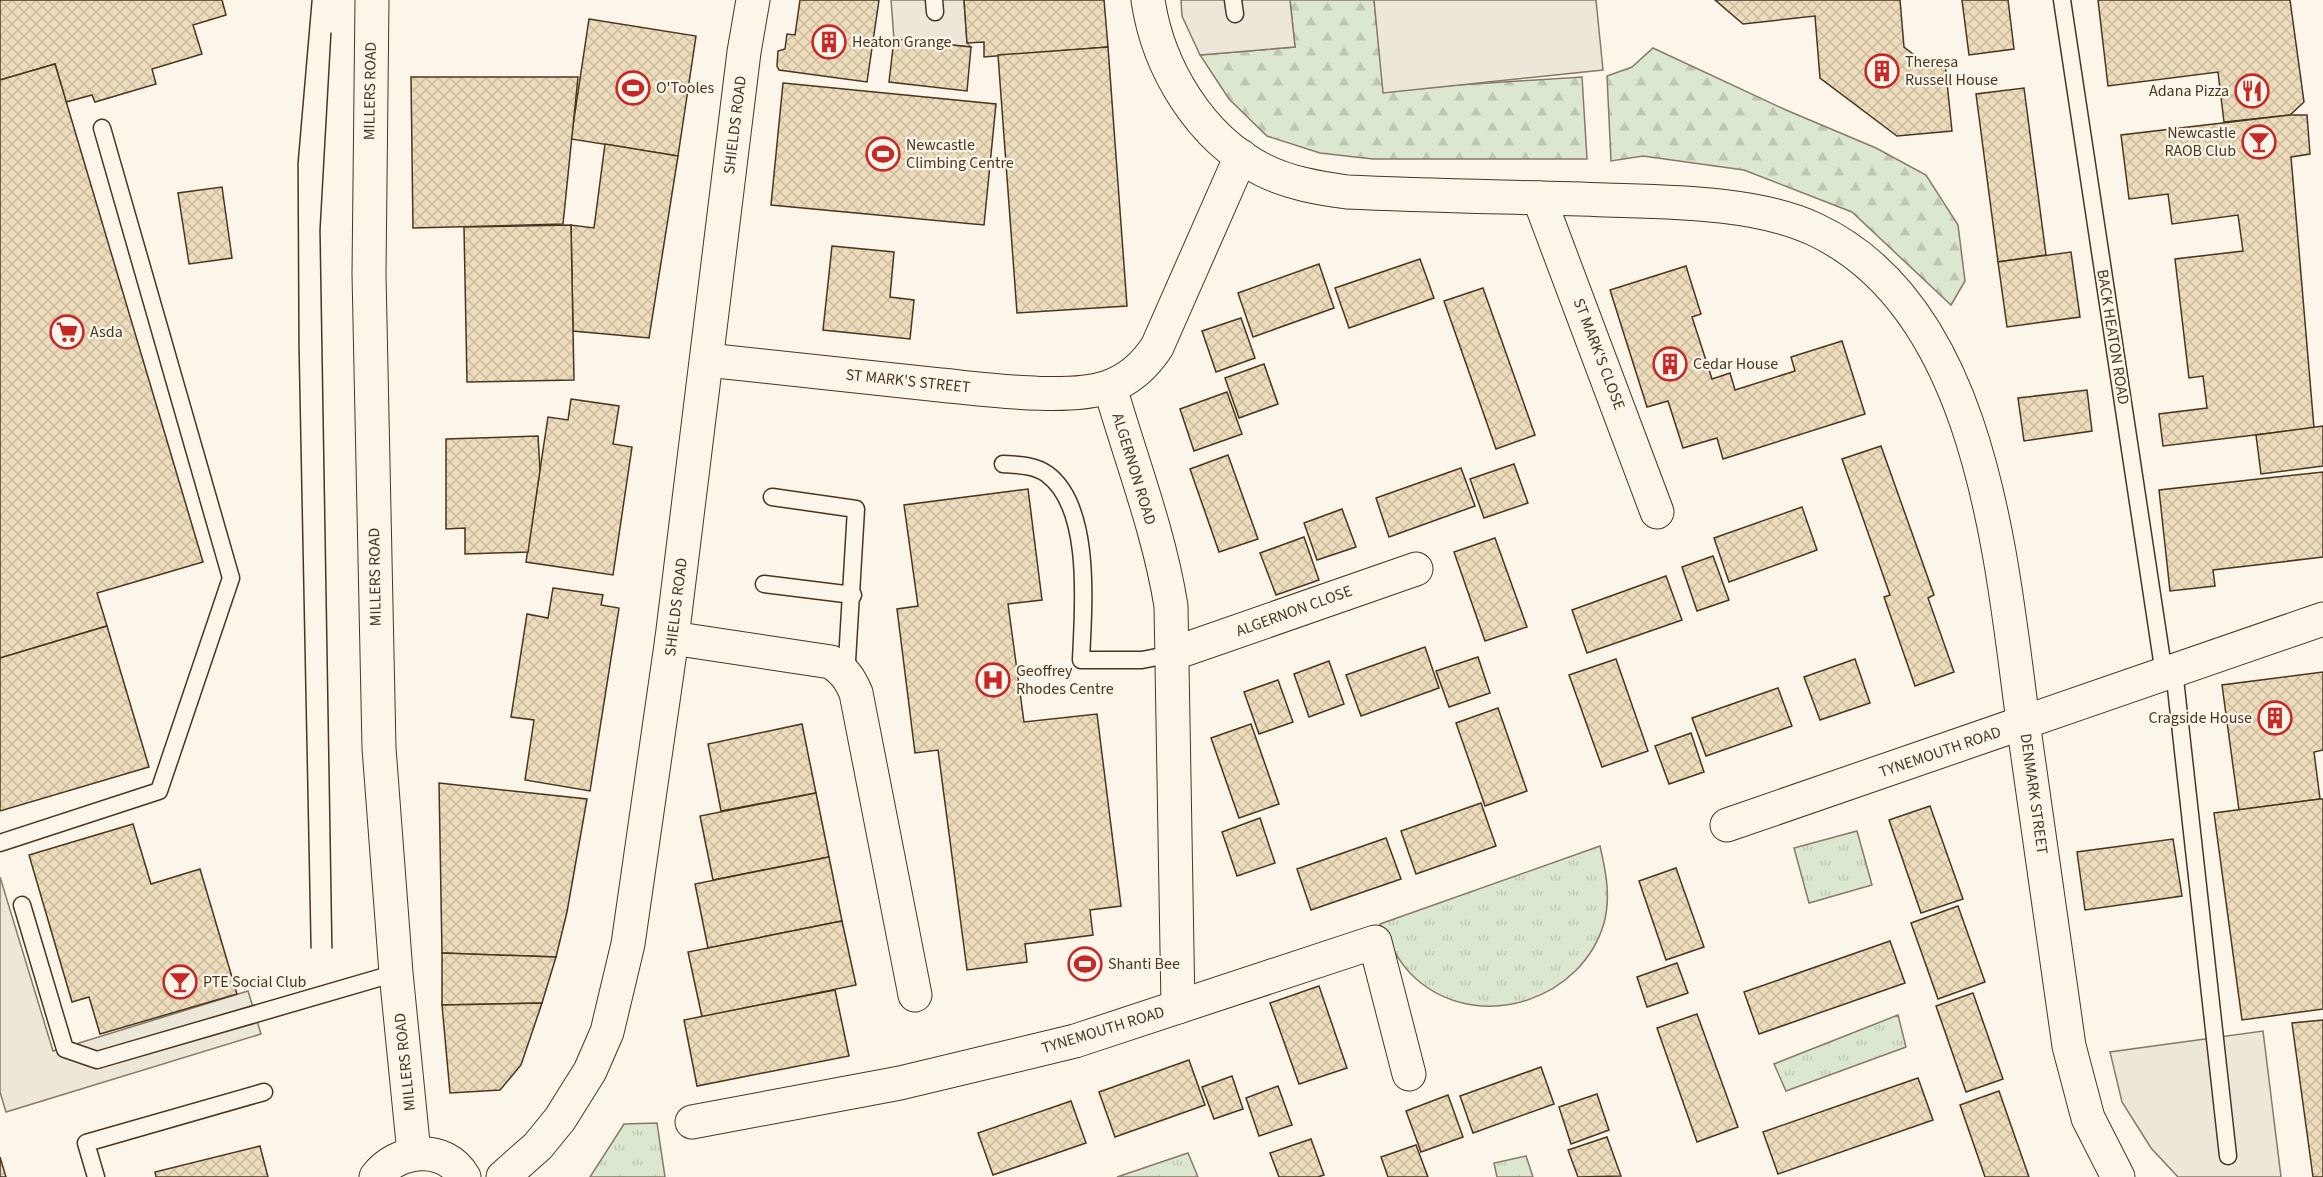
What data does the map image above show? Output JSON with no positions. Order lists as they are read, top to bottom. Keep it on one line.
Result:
{"streets":{"street":["MILLERS ROAD","SHIELDS ROAD","ST MARK'S CLOSE","ST MARK'S STREET","ALGERNON ROAD","ALGERNON CLOSE","TYNEMOUTH ROAD","DENMARK STREET"],"lane":["BACK HEATON ROAD"]},"crossings":[["SHIELDS ROAD","ST MARK'S STREET"],["BACK HEATON ROAD","TYNEMOUTH ROAD"],["ST MARK'S CLOSE","DENMARK STREET"],["ST MARK'S STREET","ALGERNON ROAD"],["ALGERNON ROAD","ALGERNON CLOSE"],["ALGERNON ROAD","TYNEMOUTH ROAD"],["TYNEMOUTH ROAD","DENMARK STREET"]],"places":{"building":["Heaton Grange","Theresa Russell House","Cedar House","Cragside House"],"sports":["O'Tooles","Newcastle Climbing Centre","Shanti Bee"],"restaurant":["Adana Pizza"],"bar":["Newcastle RAOB Club","PTE Social Club"],"supermarket":["Asda"],"hospital":["Geoffrey Rhodes Centre"]}}
